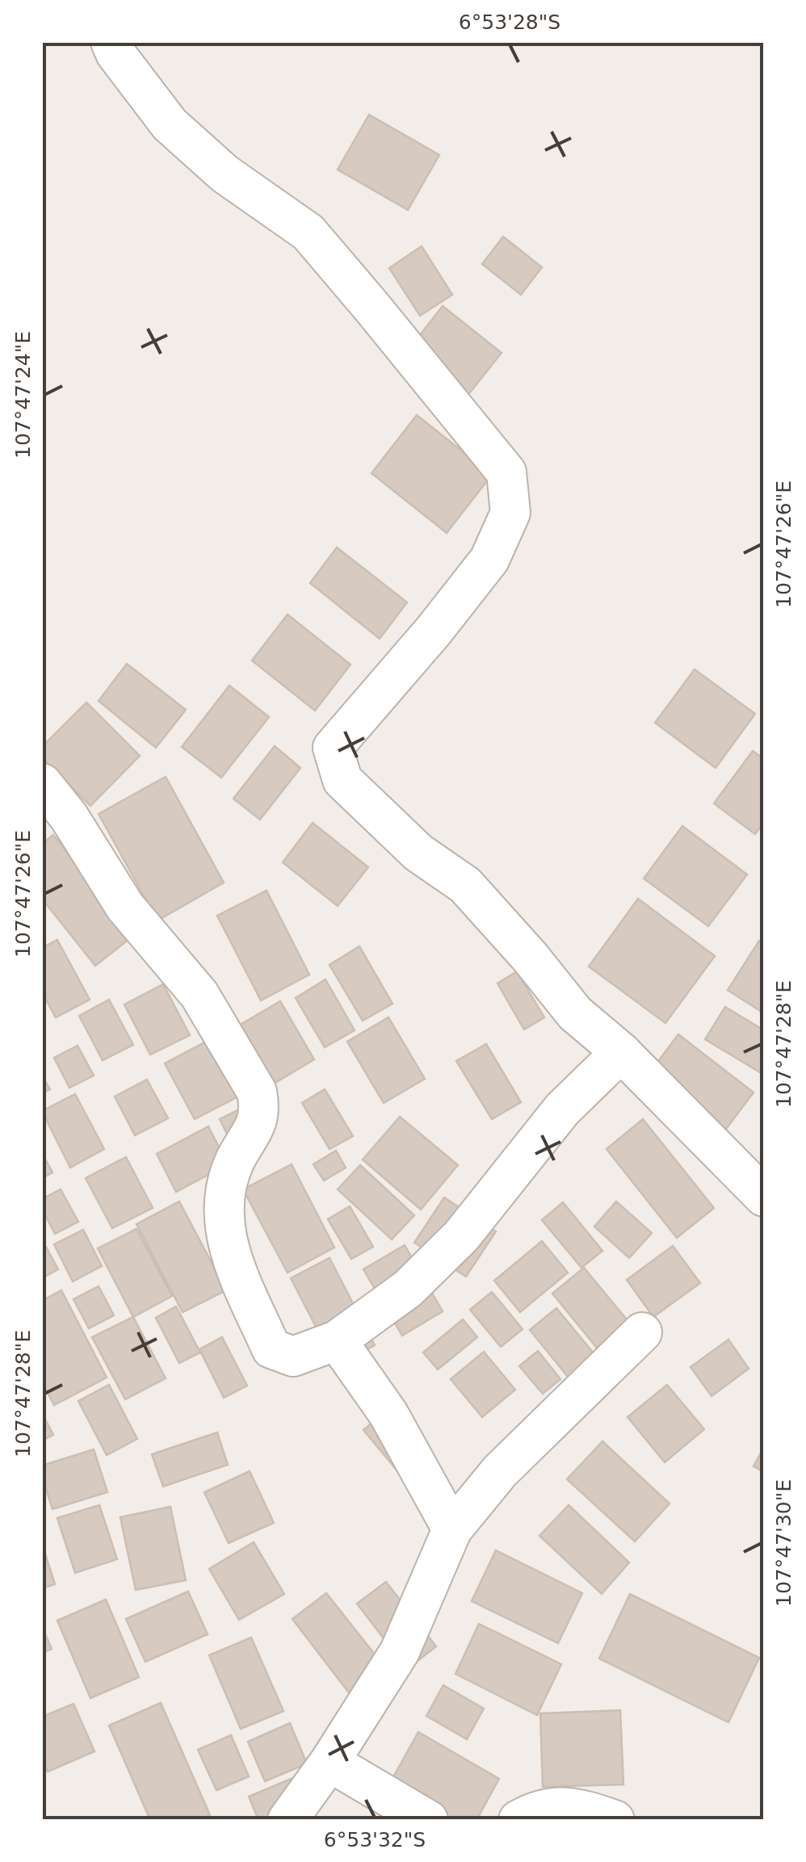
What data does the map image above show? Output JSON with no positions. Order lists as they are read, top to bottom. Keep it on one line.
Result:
{"coordinates":["6°53'28\"S","107°47'24\"E","107°47'26\"E","107°47'28\"E","107°47'30\"E","6°53'32\"S"]}
